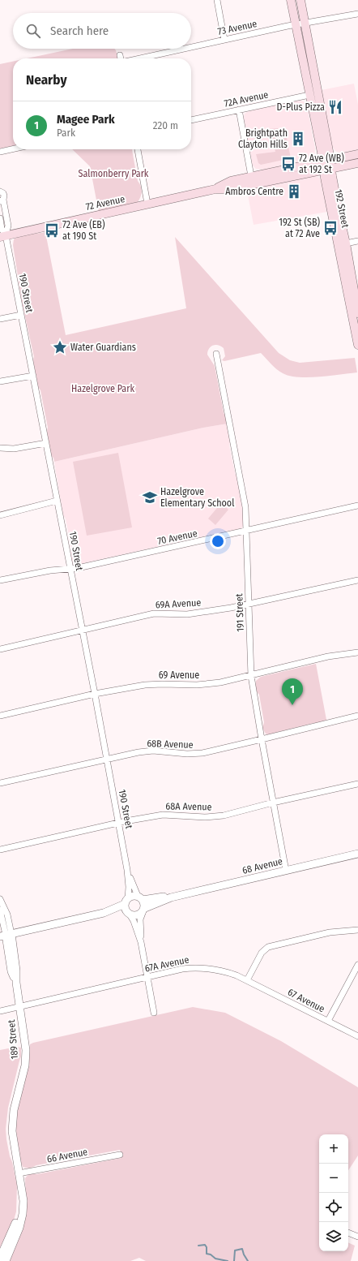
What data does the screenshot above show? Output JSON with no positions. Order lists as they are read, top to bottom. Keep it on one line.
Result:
{"streets":{"main road":["72 Avenue","192 Street"],"street":["73 Avenue","72A Avenue","190 Street","70 Avenue","69A Avenue","191 Street","69 Avenue","68B Avenue","68A Avenue","68 Avenue","67A Avenue","67 Avenue","189 Street","66 Avenue"]},"crossings":[["73 Avenue","192 Street"],["72A Avenue","192 Street"],["72 Avenue","192 Street"],["72 Avenue","190 Street"],["190 Street","70 Avenue"],["190 Street","69A Avenue"],["190 Street","69 Avenue"],["190 Street","68B Avenue"],["190 Street","68A Avenue"],["190 Street","68 Avenue"],["70 Avenue","191 Street"],["69A Avenue","191 Street"],["191 Street","69 Avenue"],["191 Street","68B Avenue"],["191 Street","68A Avenue"],["191 Street","68 Avenue"],["67A Avenue","67 Avenue"],["67A Avenue","189 Street"],["189 Street","66 Avenue"]],"parks":["Salmonberry Park","Hazelgrove Park"],"places":{"restaurant":["D-Plus Pizza"],"building":["Brightpath Clayton Hills","Ambros Centre"],"bus stop":["72 Ave (WB) at 192 St","192 St (SB) at 72 Ave","72 Ave (EB) at 190 St"],"place":["Water Guardians"],"school or university":["Hazelgrove Elementary School"]},"page":{"search":"Search here","heading":"Nearby","list":[{"mark":"1","name":"Magee Park","note":"Park","value":"220 m"}],"pins":"1","map_buttons":["+","−"]}}
